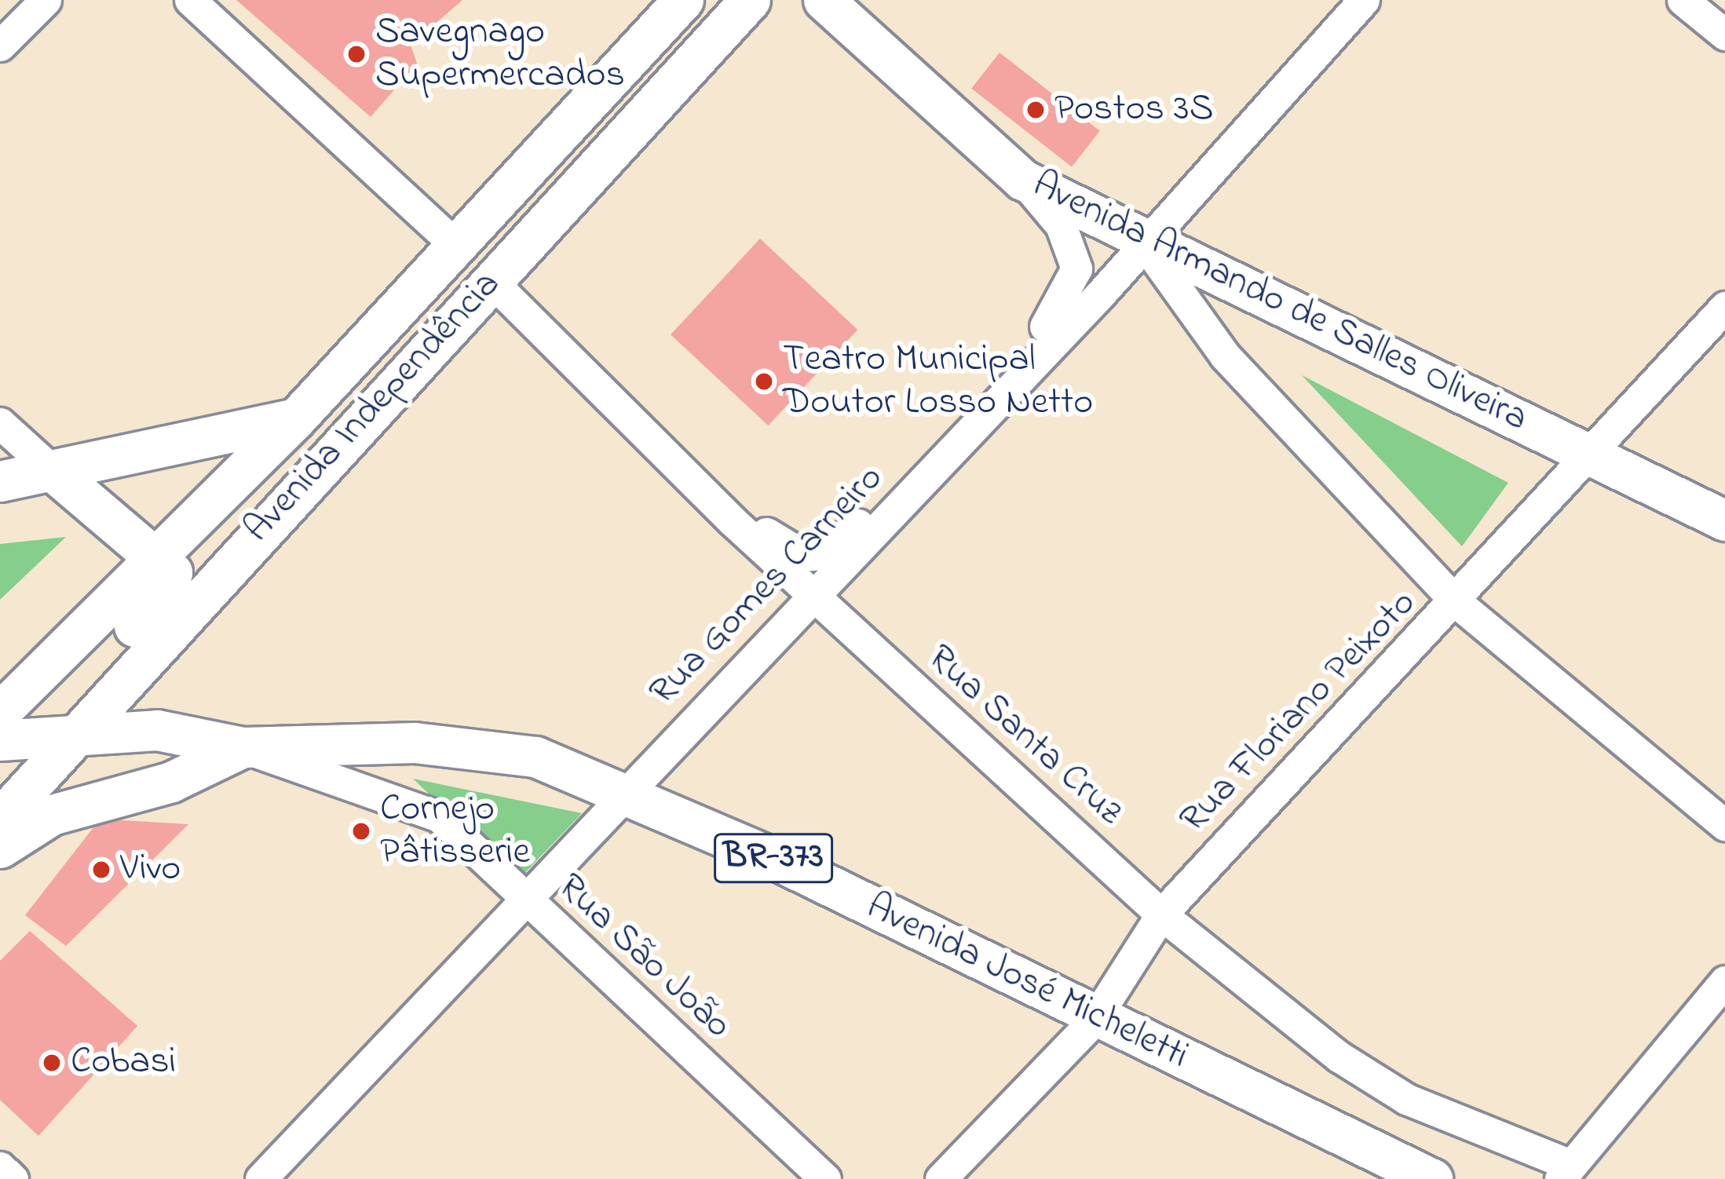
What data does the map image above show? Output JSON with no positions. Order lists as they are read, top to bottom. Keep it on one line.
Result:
{"streets":{"main road":["Avenida Armando de Salles Oliveira","Avenida Independência","BR-373","Avenida José Micheletti"],"street":["Rua Gomes Carneiro","Rua Floriano Peixoto","Rua Santa Cruz","Rua São João"]},"crossings":[["Avenida Armando de Salles Oliveira","Rua Gomes Carneiro"],["Avenida Armando de Salles Oliveira","Rua Floriano Peixoto"],["Avenida Independência","Rua Santa Cruz"],["Avenida Independência","BR-373"],["Avenida Independência","Avenida José Micheletti"],["Rua Gomes Carneiro","Rua Santa Cruz"],["Rua Gomes Carneiro","Rua São João"],["Rua Gomes Carneiro","Avenida José Micheletti"],["Rua Floriano Peixoto","Rua Santa Cruz"],["Rua Floriano Peixoto","Avenida José Micheletti"],["BR-373","Avenida José Micheletti"],["Rua São João","Avenida José Micheletti"]],"places":["Savegnago Supermercados","Postos 3S","Teatro Municipal Doutor Losso Netto","Cornejo Pâtisserie","Vivo","Cobasi"]}
